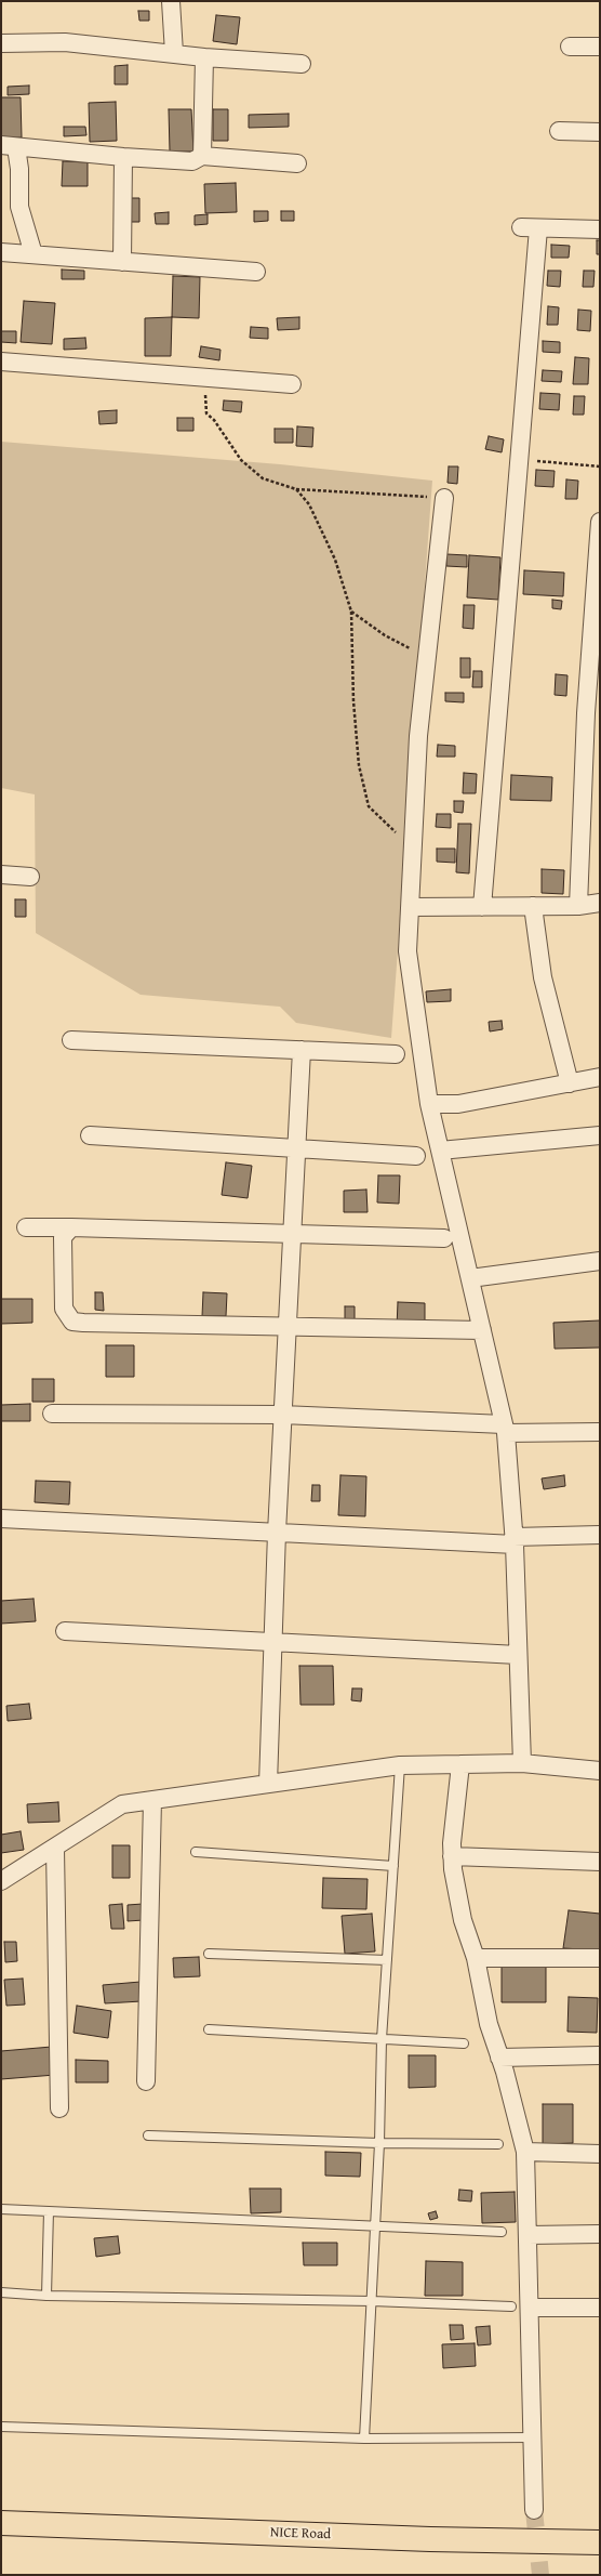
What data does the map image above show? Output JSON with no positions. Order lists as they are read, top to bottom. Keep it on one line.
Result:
{"streets":{"highway":["NICE Road"]}}
